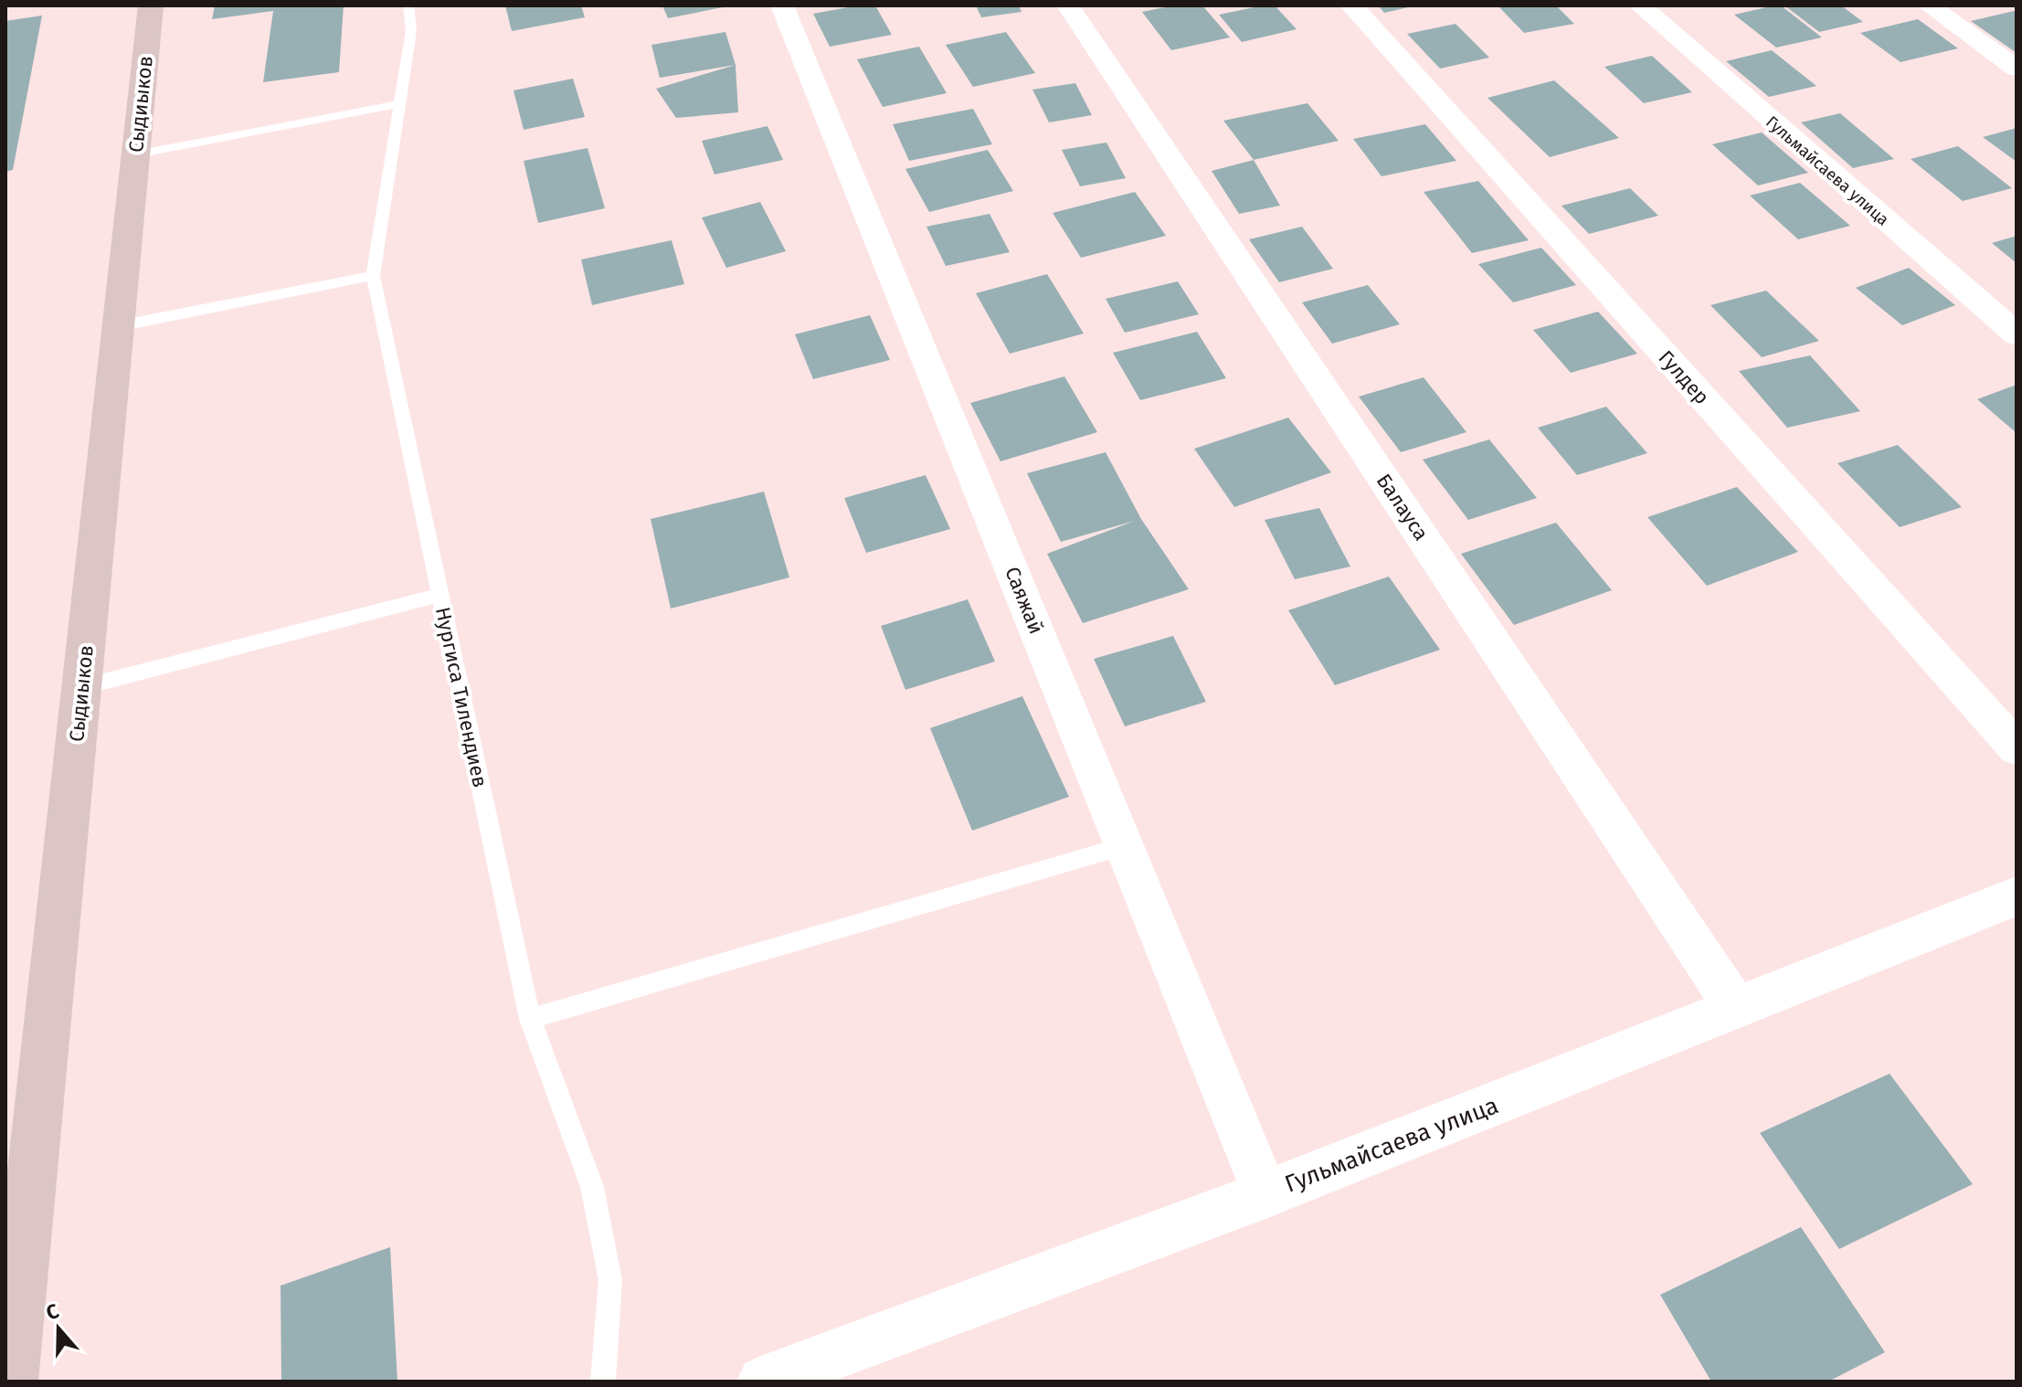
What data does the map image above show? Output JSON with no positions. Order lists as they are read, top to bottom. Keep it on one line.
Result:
{"streets":{"street":["Сыдиыков","Гульмайсаева улица","Гулдер","Балауса","Саяжай"],"lane":["Нургиса Тилендиев"]},"crossings":[["Гульмайсаева улица","Балауса"],["Гульмайсаева улица","Саяжай"]],"north":"top"}
